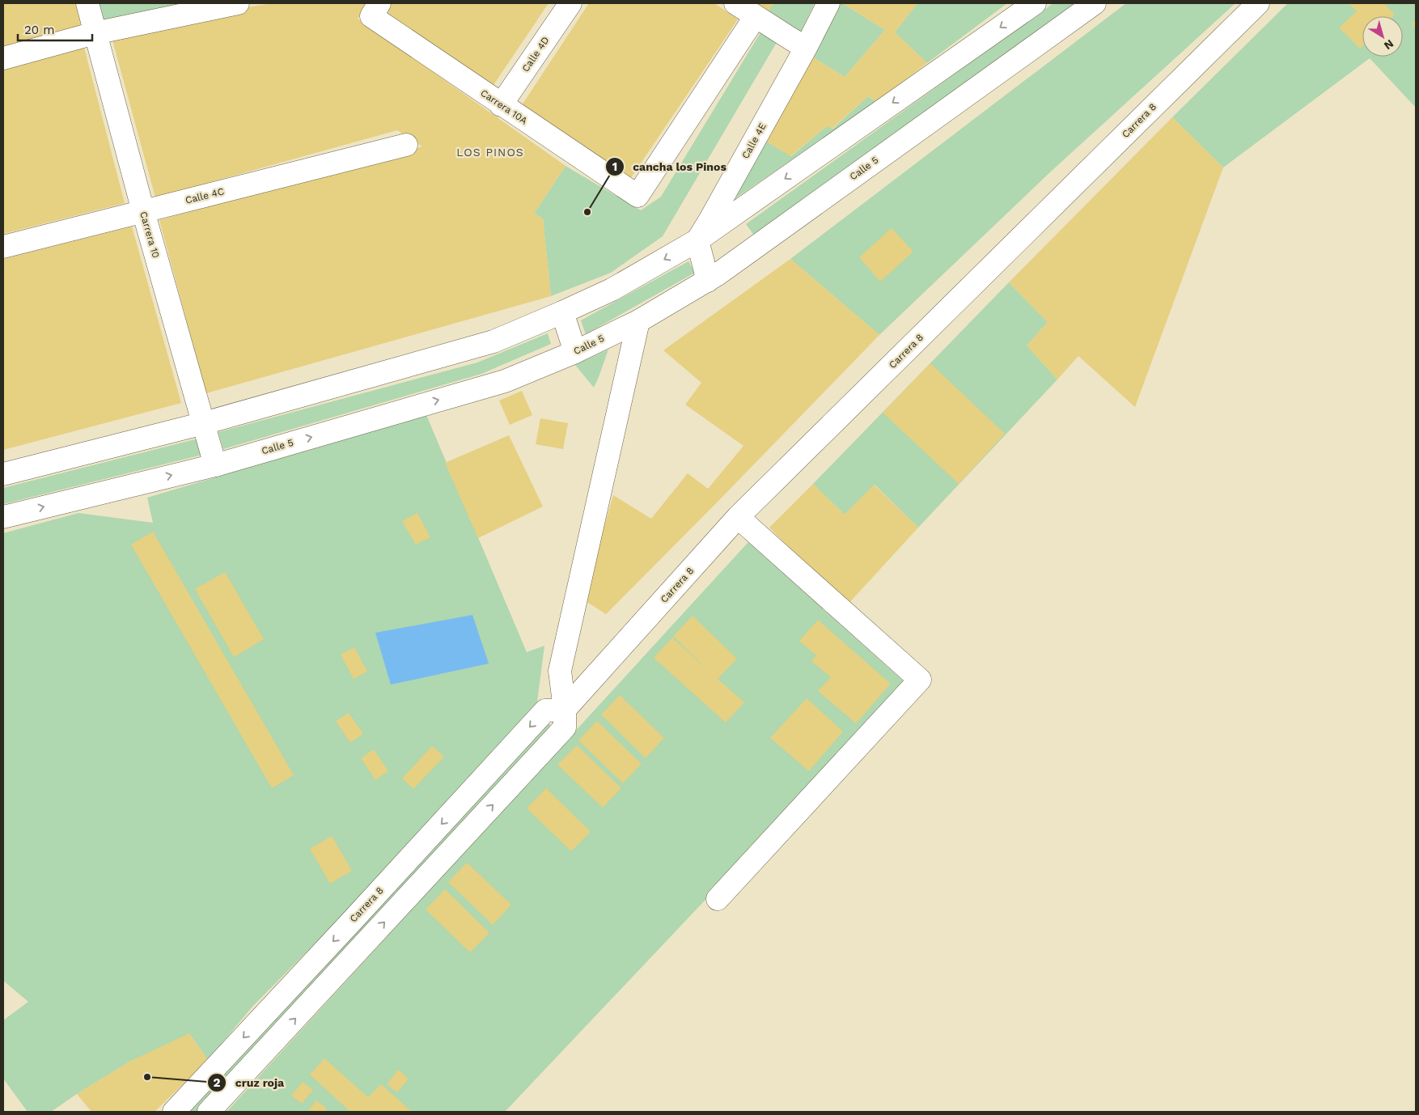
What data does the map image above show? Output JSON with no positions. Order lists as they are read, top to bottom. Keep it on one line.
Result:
{"streets":{"street":["Calle 4D","Carrera 10A","Carrera 8","Calle 4E","Calle 5","Calle 4C","Carrera 10"]},"crossings":[["Calle 4D","Carrera 10A"],["Calle 5","Carrera 10"],["Calle 4C","Carrera 10"]],"districts":["LOS PINOS"],"places":["cancha los Pinos","cruz roja"],"scale_bar":"20 m","north":"bottom right"}
